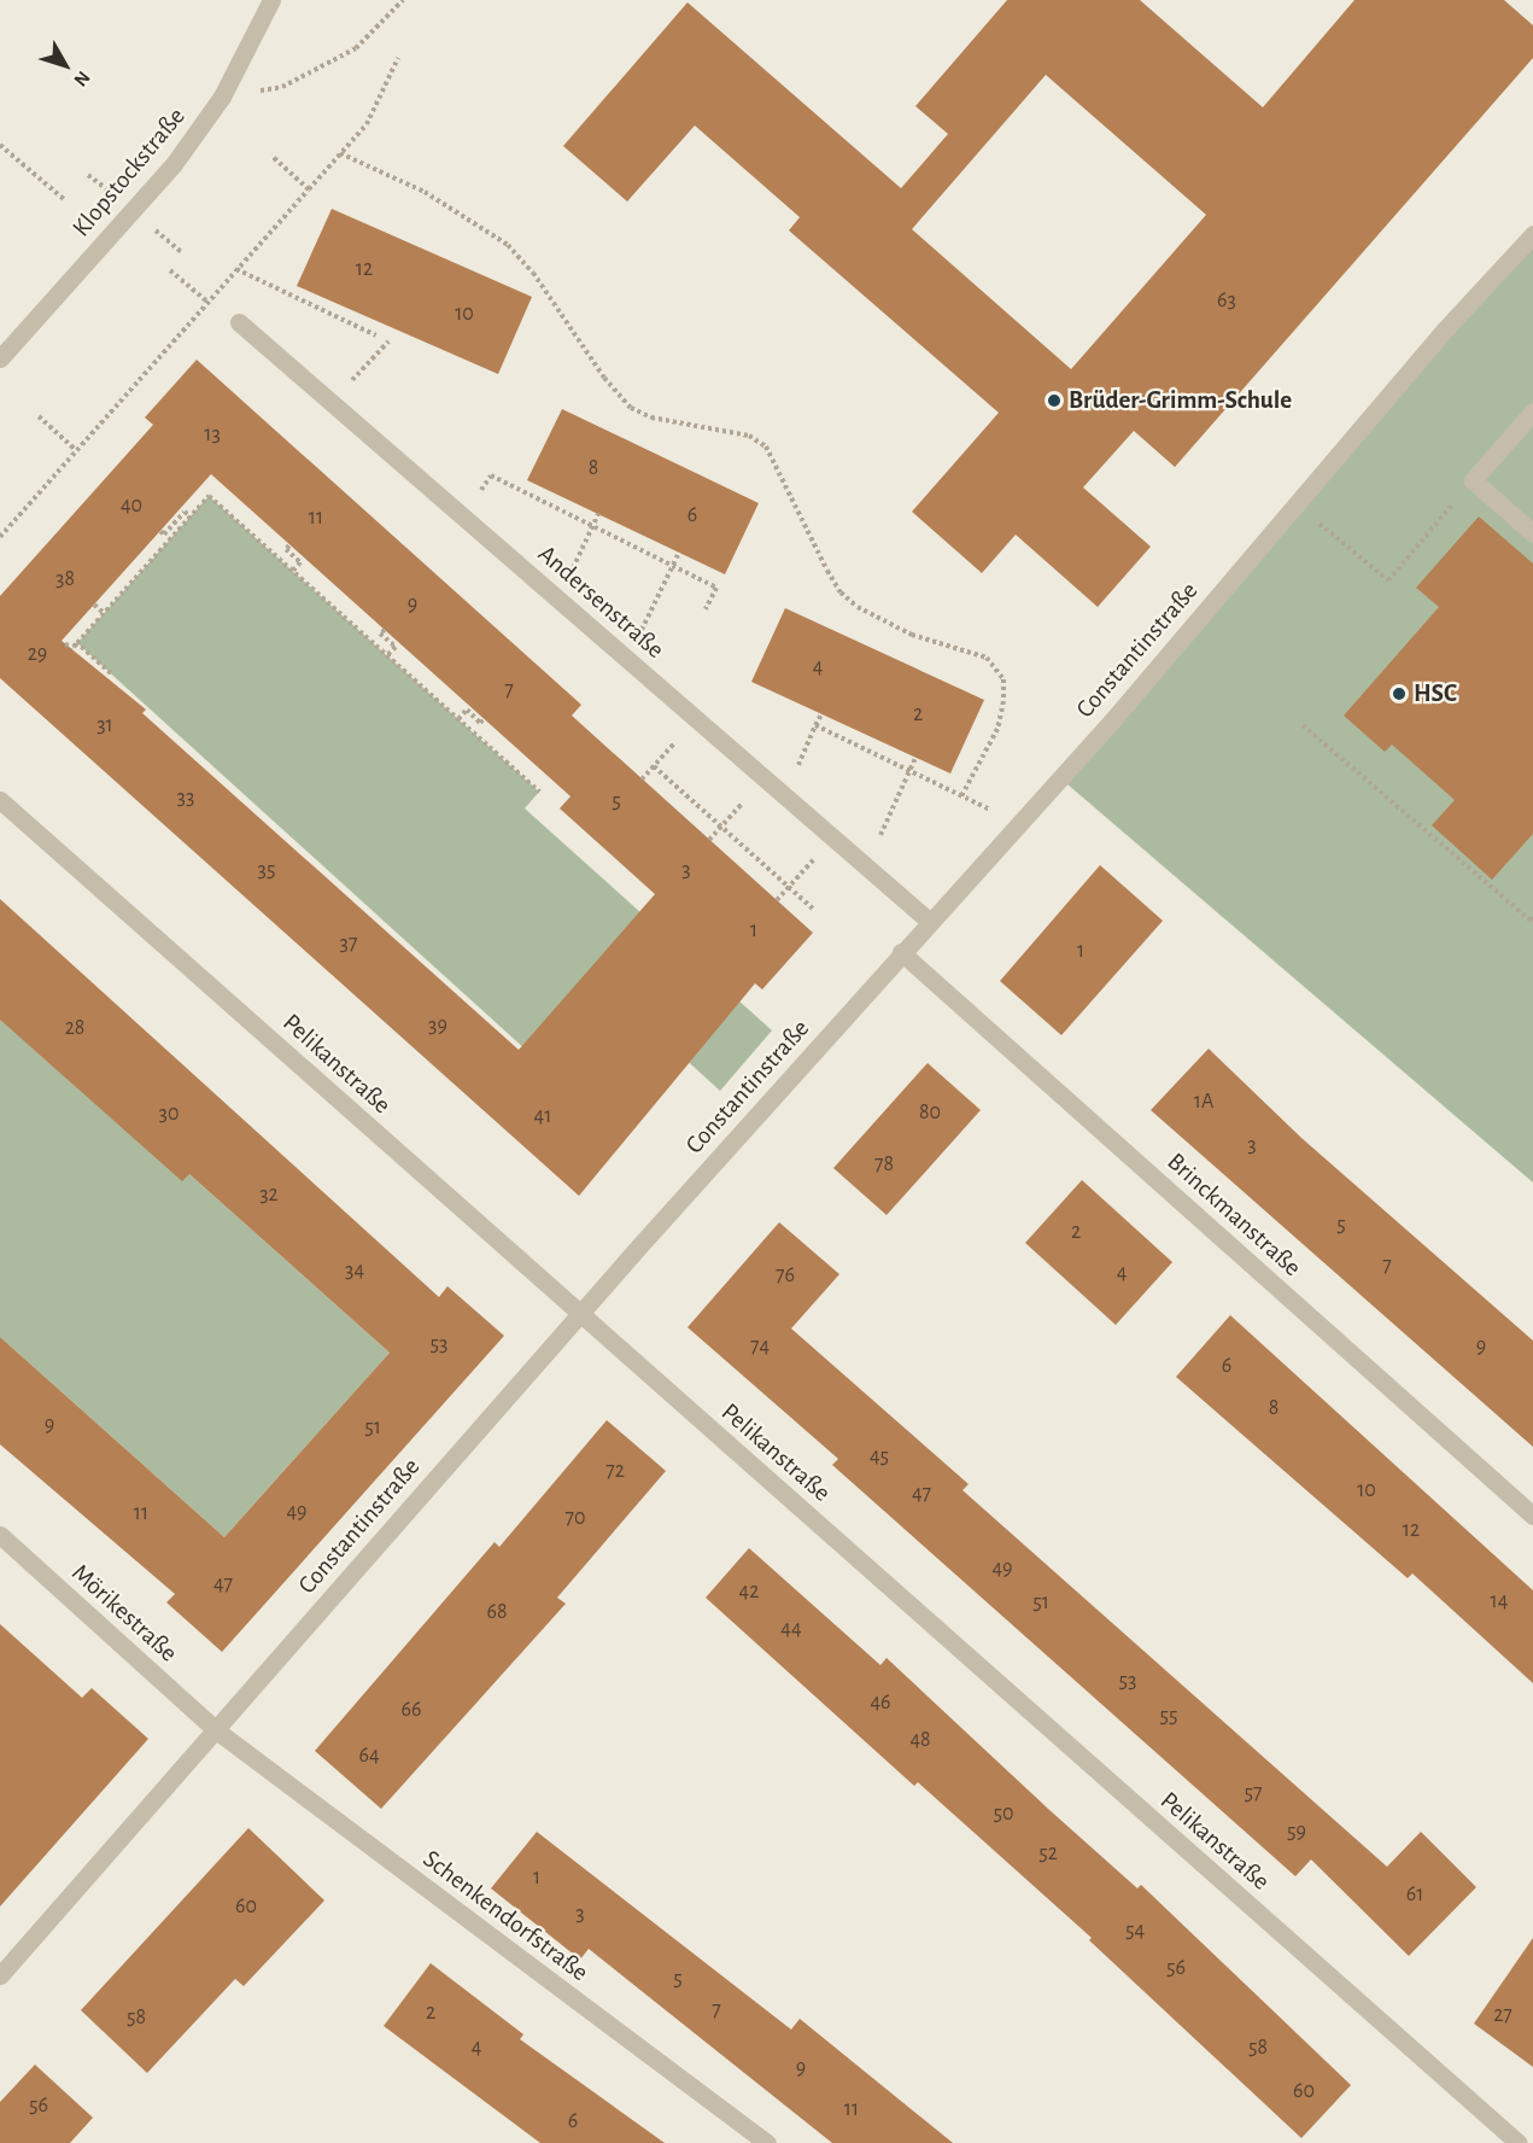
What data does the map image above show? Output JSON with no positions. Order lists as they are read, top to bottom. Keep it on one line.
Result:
{"streets":{"street":["Klopstockstraße","Andersenstraße","Constantinstraße","Pelikanstraße","Brinckmanstraße","Mörikestraße","Schenkendorfstraße"]},"crossings":[["Andersenstraße","Constantinstraße"],["Constantinstraße","Pelikanstraße"],["Constantinstraße","Brinckmanstraße"],["Constantinstraße","Mörikestraße"],["Constantinstraße","Schenkendorfstraße"],["Mörikestraße","Schenkendorfstraße"]],"places":["Brüder-Grimm-Schule","HSC"],"house_numbers":["12","63","10","13","8","40","6","11","38","9","29","4","7","2","31","33","5","35","3","1","37","1","39","28","1A","80","30","41","3","78","32","5","2","7","34","4","76","53","74","9","6","8","9","51","45","72","10","47","49","11","70","12","49","47","42","14","51","68","44","53","46","66","55","48","64","57","50","59","52","1","61","60","3","54","56","5","7","2","27","58","4","58","9","60","56","11","6"],"north":"bottom right"}
